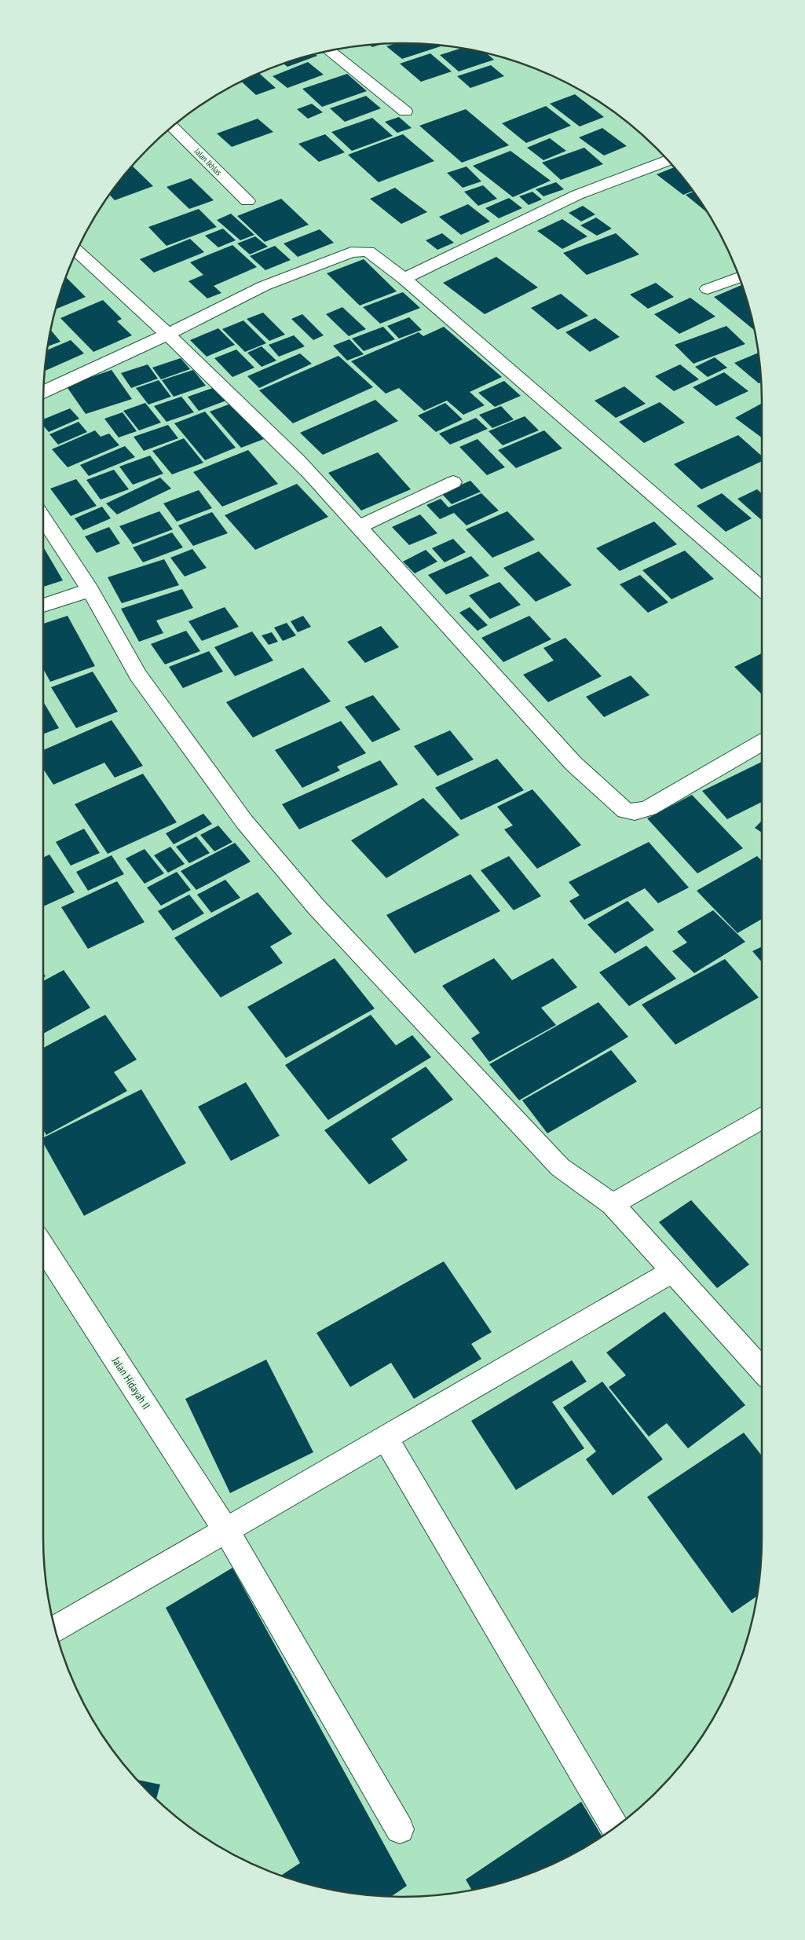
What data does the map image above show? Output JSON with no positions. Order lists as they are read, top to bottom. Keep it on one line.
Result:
{"streets":{"street":["Jalan Ikhlas","Jalan Hidayah II"]}}
